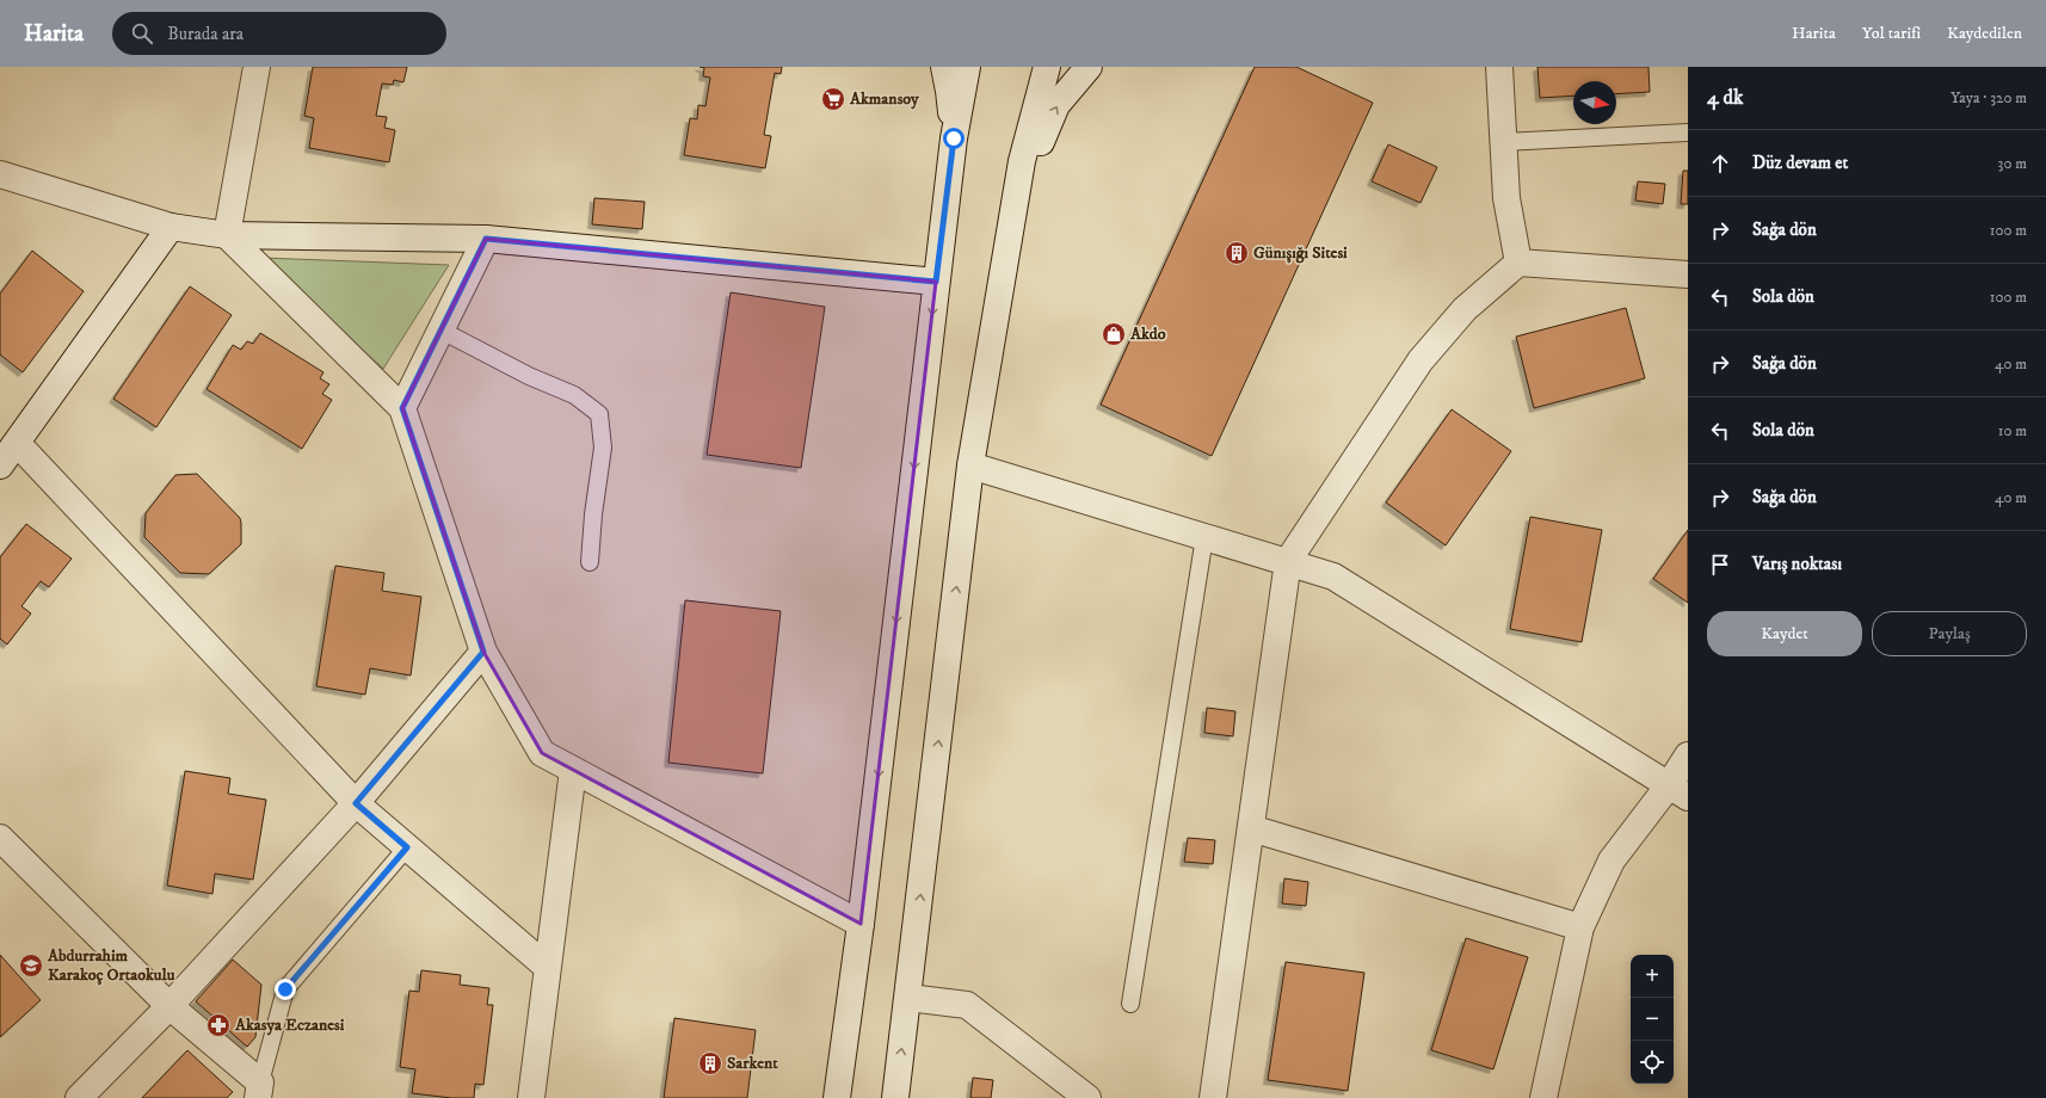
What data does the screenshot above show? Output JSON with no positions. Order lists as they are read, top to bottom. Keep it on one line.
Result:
{"places":{"supermarket":["Akmansoy"],"building":["Günışığı Sitesi","Sarkent"],"shop":["Akdo"],"school or university":["Abdurrahim Karakoç Ortaokulu"],"pharmacy":["Akasya Eczanesi"]},"north":"right","page":{"header":"Harita","search":"Burada ara","nav":["Harita","Yol tarifi","Kaydedilen"],"heading":["4 dk","Yaya · 320 m"],"list":[["Düz devam et","30 m"],["Sağa dön","100 m"],["Sola dön","100 m"],["Sağa dön","40 m"],["Sola dön","10 m"],["Sağa dön","40 m"],"Varış noktası"],"buttons":["Kaydet","Paylaş"],"map_buttons":["+","−"]}}
